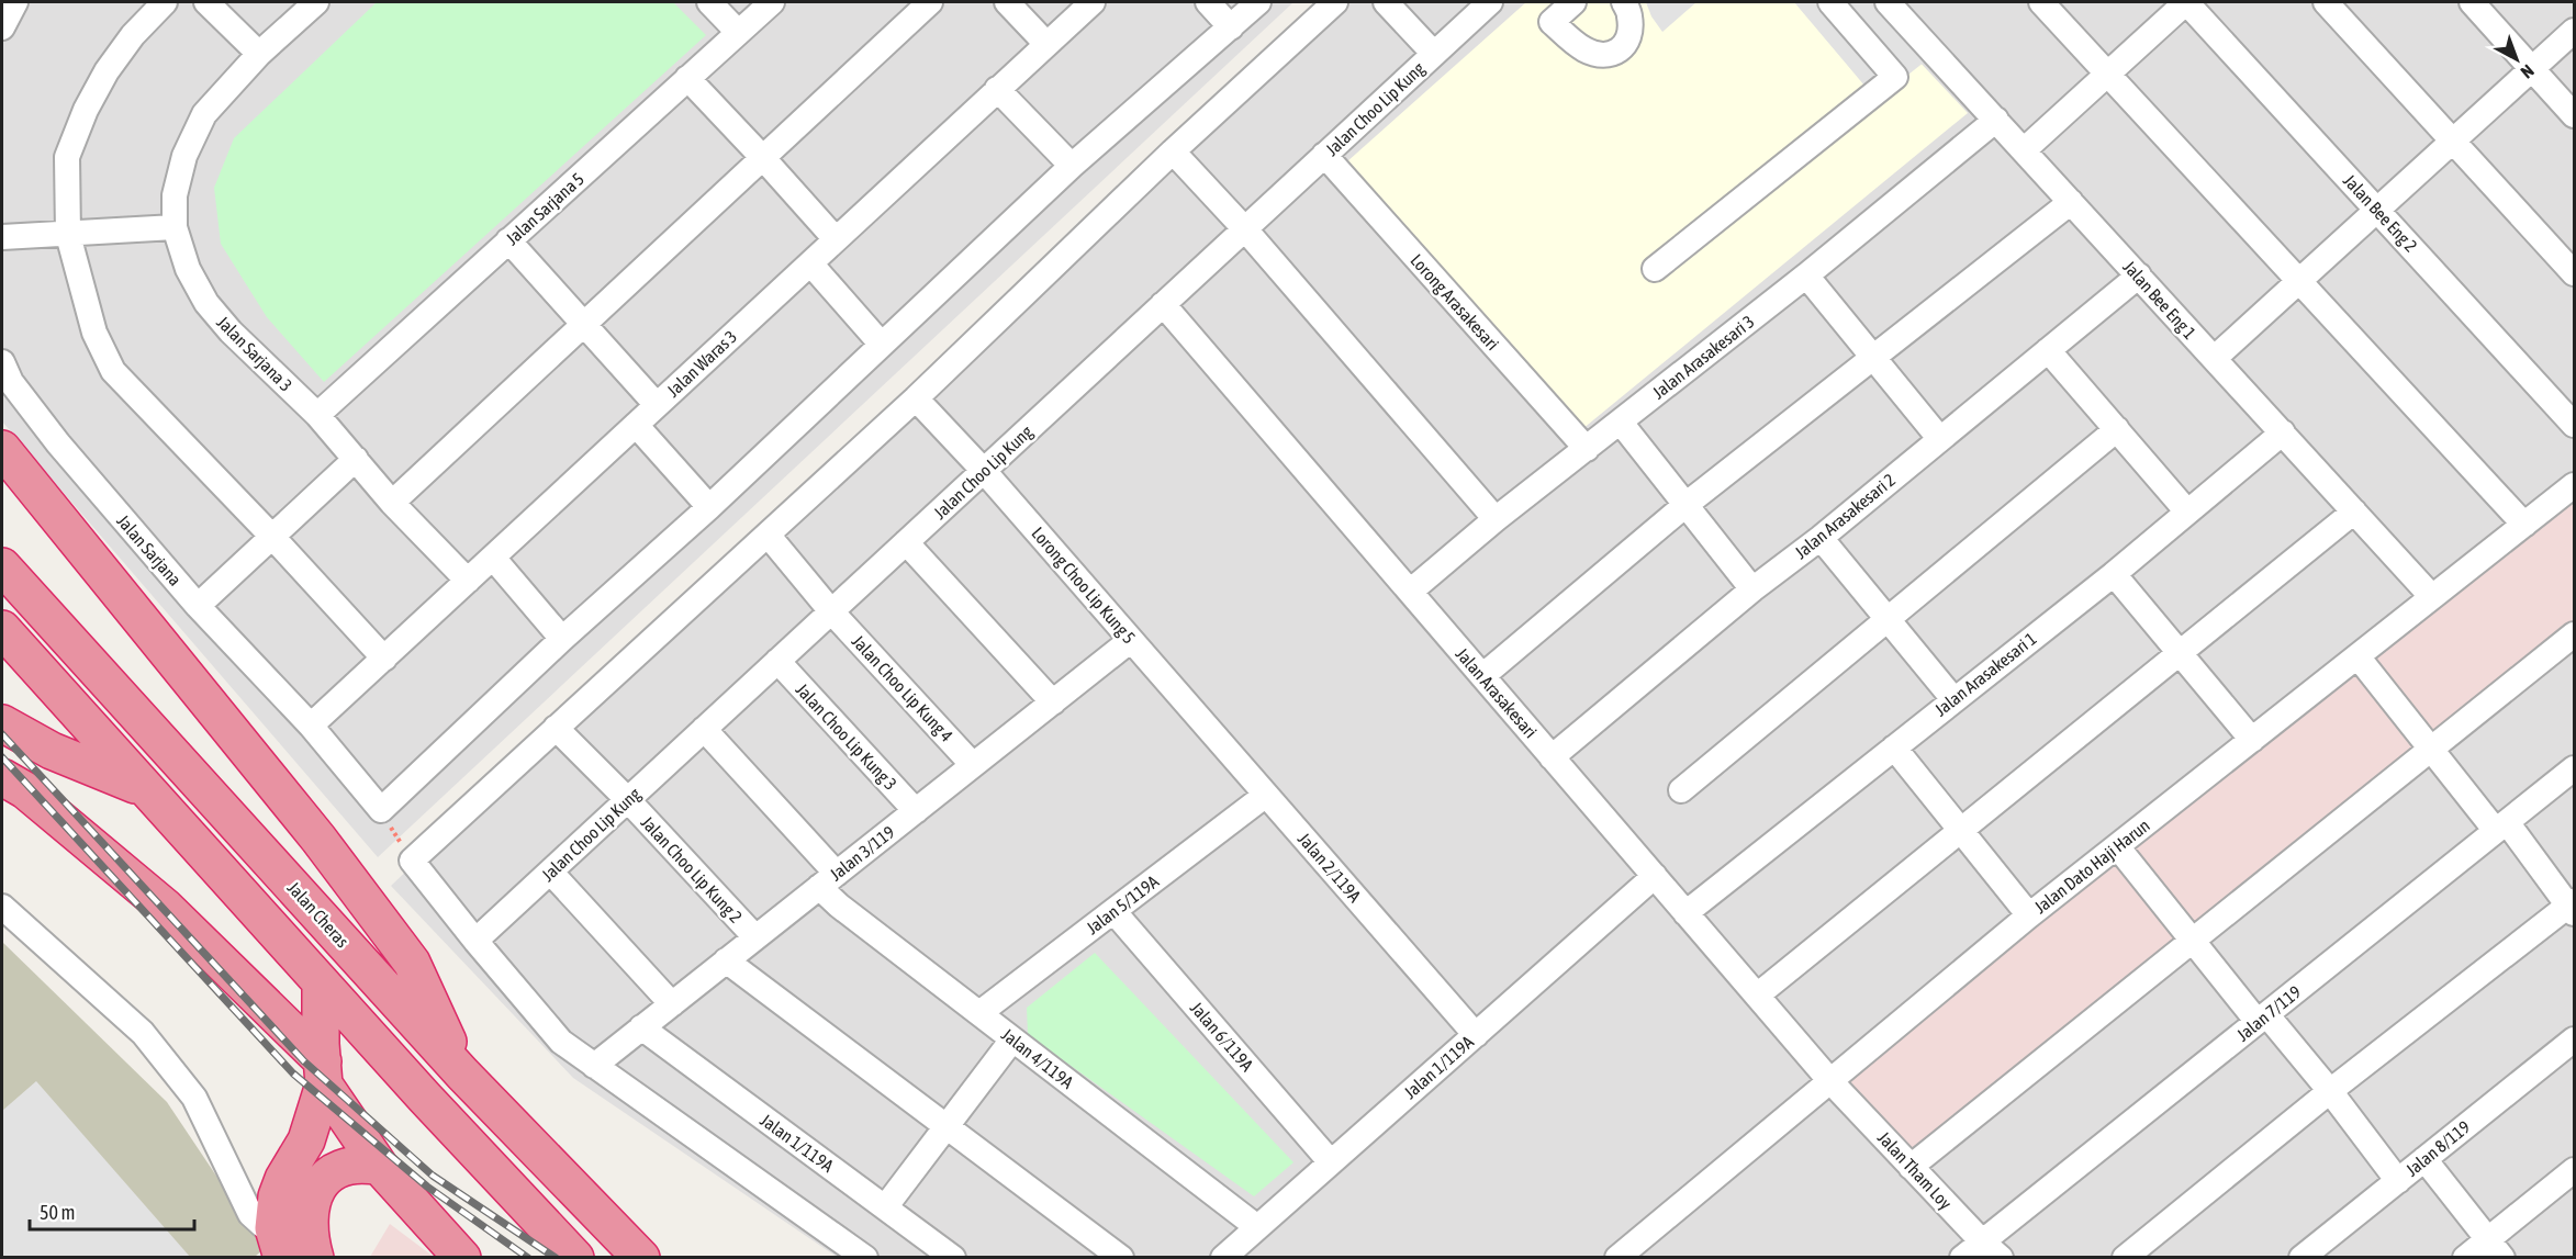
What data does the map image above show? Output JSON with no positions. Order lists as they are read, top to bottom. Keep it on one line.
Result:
{"streets":{"highway":["Jalan Cheras"],"street":["Jalan Choo Lip Kung","Jalan Sarjana 5","Jalan Bee Eng 2","Jalan Bee Eng 1","Lorong Arasakesari","Jalan Sarjana 3","Jalan Arasakesari 3","Jalan Waras 3","Jalan Arasakesari 2","Jalan Sarjana","Lorong Choo Lip Kung 5","Jalan Arasakesari 1","Jalan Choo Lip Kung 4","Jalan Arasakesari","Jalan Choo Lip Kung 3","Jalan 3/119","Jalan Dato Haji Harun","Jalan 2/119A","Jalan Choo Lip Kung 2","Jalan 5/119A","Jalan 7/119","Jalan 6/119A","Jalan 4/119A","Jalan 1/119A","Jalan 8/119","Jalan Tham Loy"]},"crossings":[["Jalan Choo Lip Kung","Lorong Arasakesari"],["Jalan Choo Lip Kung","Lorong Choo Lip Kung 5"],["Jalan Choo Lip Kung","Jalan Choo Lip Kung 4"],["Jalan Choo Lip Kung","Jalan Arasakesari"],["Jalan Choo Lip Kung","Jalan Choo Lip Kung 3"],["Jalan Choo Lip Kung","Jalan Choo Lip Kung 2"],["Jalan Choo Lip Kung","Jalan 4/119A"],["Jalan Sarjana 5","Jalan Sarjana 3"],["Jalan Bee Eng 1","Jalan Arasakesari 3"],["Jalan Bee Eng 1","Jalan Arasakesari 2"],["Jalan Bee Eng 1","Jalan Arasakesari 1"],["Jalan Bee Eng 1","Jalan Dato Haji Harun"],["Lorong Arasakesari","Jalan Arasakesari 3"],["Jalan Sarjana 3","Jalan Waras 3"],["Jalan Arasakesari 3","Jalan Arasakesari"],["Jalan Waras 3","Jalan Sarjana"],["Jalan Arasakesari 2","Jalan Arasakesari"],["Lorong Choo Lip Kung 5","Jalan 3/119"],["Lorong Choo Lip Kung 5","Jalan 2/119A"],["Jalan Arasakesari 1","Jalan Arasakesari"],["Jalan Choo Lip Kung 4","Jalan 3/119"],["Jalan Arasakesari","Jalan Dato Haji Harun"],["Jalan Arasakesari","Jalan 1/119A"],["Jalan Arasakesari","Jalan Tham Loy"],["Jalan Choo Lip Kung 3","Jalan 3/119"],["Jalan 3/119","Jalan Choo Lip Kung 2"],["Jalan 3/119","Jalan 4/119A"],["Jalan 3/119","Jalan 1/119A"],["Jalan Dato Haji Harun","Jalan Tham Loy"],["Jalan 2/119A","Jalan 5/119A"],["Jalan 2/119A","Jalan 1/119A"],["Jalan 5/119A","Jalan 6/119A"],["Jalan 5/119A","Jalan 4/119A"],["Jalan 7/119","Jalan Tham Loy"],["Jalan 6/119A","Jalan 1/119A"],["Jalan 4/119A","Jalan 1/119A"]],"scale_bar":"50 m","north":"bottom right"}
